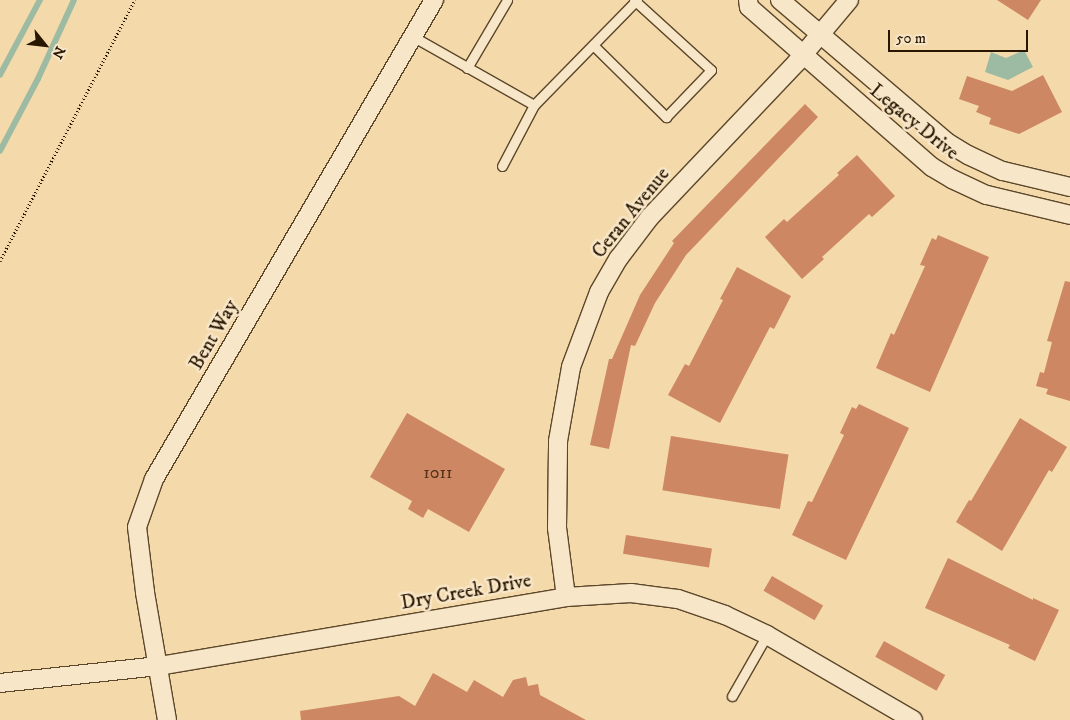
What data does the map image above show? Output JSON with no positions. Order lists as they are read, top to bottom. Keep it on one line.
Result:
{"streets":{"street":["Legacy Drive","Ceran Avenue","Bent Way","Dry Creek Drive"]},"crossings":[["Legacy Drive","Ceran Avenue"],["Ceran Avenue","Dry Creek Drive"],["Bent Way","Dry Creek Drive"]],"house_numbers":["1011"],"scale_bar":"50 m","north":"bottom right"}
